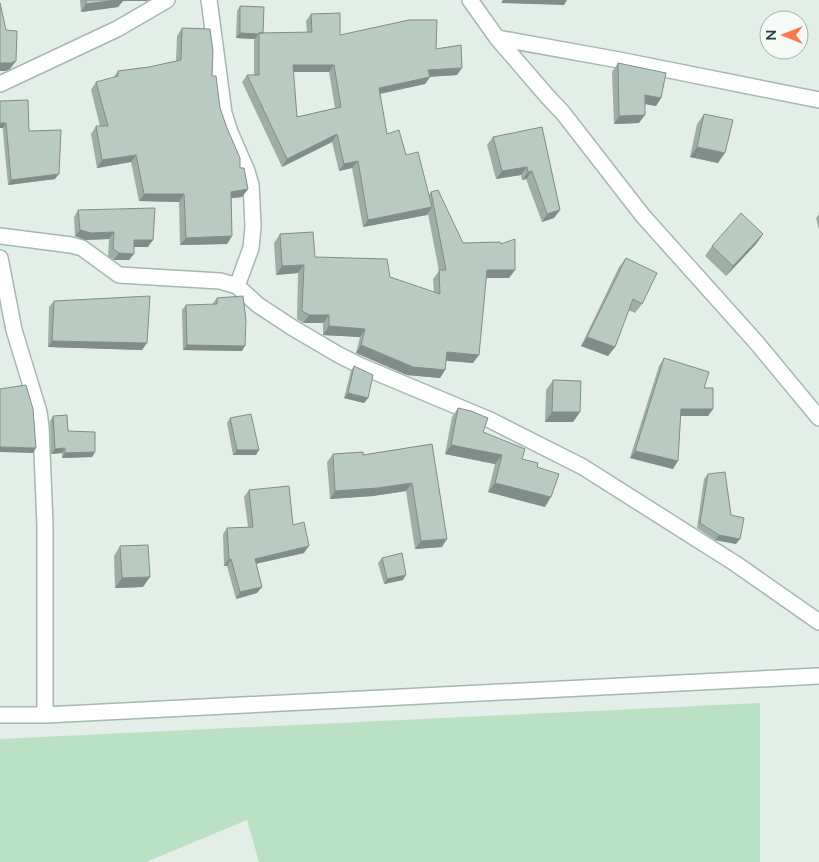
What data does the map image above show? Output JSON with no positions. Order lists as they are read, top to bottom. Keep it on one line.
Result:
{"north":"left"}
